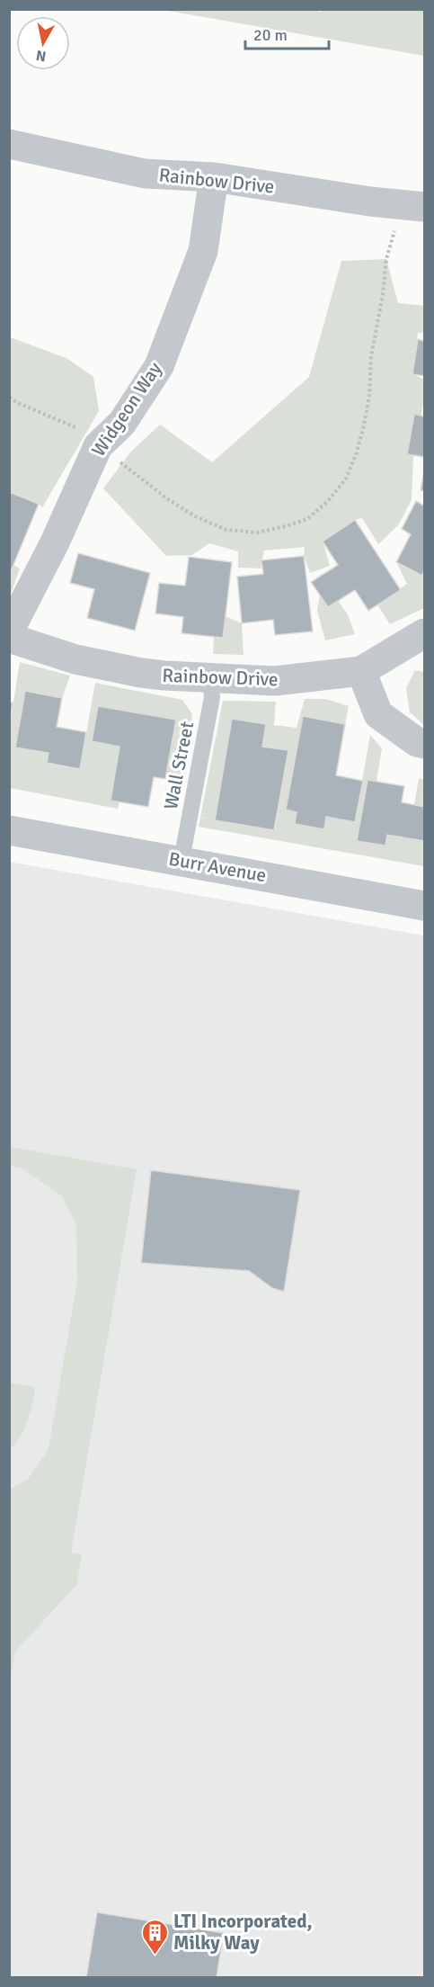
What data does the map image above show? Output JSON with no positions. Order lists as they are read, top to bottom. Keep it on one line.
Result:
{"streets":{"street":["Rainbow Drive","Widgeon Way","Burr Avenue"],"lane":["Wall Street"]},"crossings":[["Rainbow Drive","Widgeon Way"],["Rainbow Drive","Wall Street"],["Wall Street","Burr Avenue"]],"places":{"building":["LTI Incorporated, Milky Way"]},"scale_bar":"20 m","north":"bottom"}
